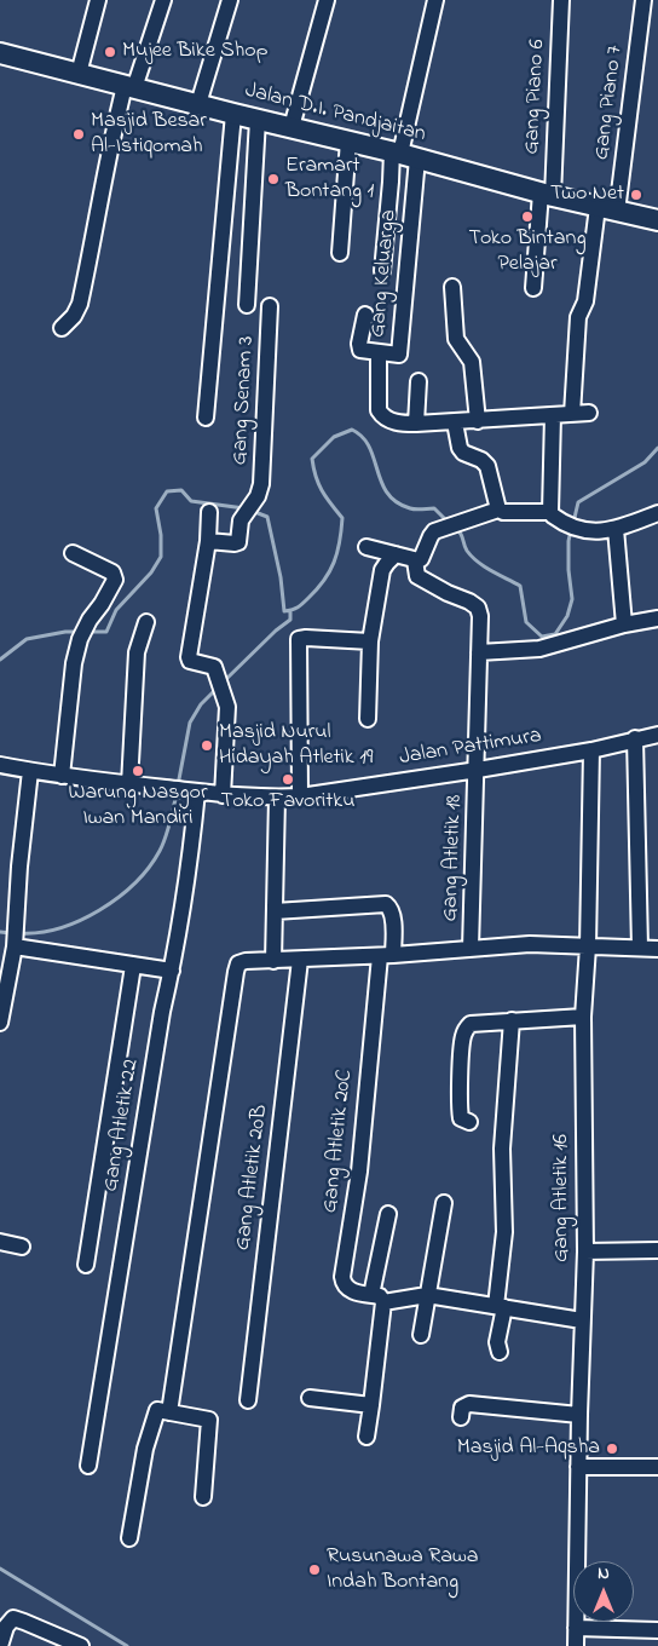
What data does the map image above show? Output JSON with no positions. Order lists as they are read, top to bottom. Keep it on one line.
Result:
{"streets":{"main road":["Jalan D.I. Pandjaitan"],"street":["Gang Piano 6","Gang Piano 7","Gang Keluarga","Gang Senam 3","Jalan Pattimura","Gang Atletik 18","Gang Atletik 22","Gang Atletik 20C","Gang Atletik 20B","Gang Atletik 16"]},"crossings":[["Gang Piano 6","Jalan D.I. Pandjaitan"],["Gang Piano 7","Jalan D.I. Pandjaitan"],["Jalan D.I. Pandjaitan","Gang Keluarga"],["Jalan D.I. Pandjaitan","Gang Senam 3"],["Jalan Pattimura","Gang Atletik 18"],["Jalan Pattimura","Gang Atletik 22"],["Jalan Pattimura","Gang Atletik 16"]],"places":["Mujee Bike Shop","Masjid Besar Al-Istiqomah","Eramart Bontang 1","Two Net","Toko Bintang Pelajar","Masjid Nurul Hidayah Atletik 19","Warung Nasgor Iwan Mandiri","Toko Favoritku","Masjid Al-Aqsha","Rusunawa Rawa Indah Bontang"],"north":"top"}
